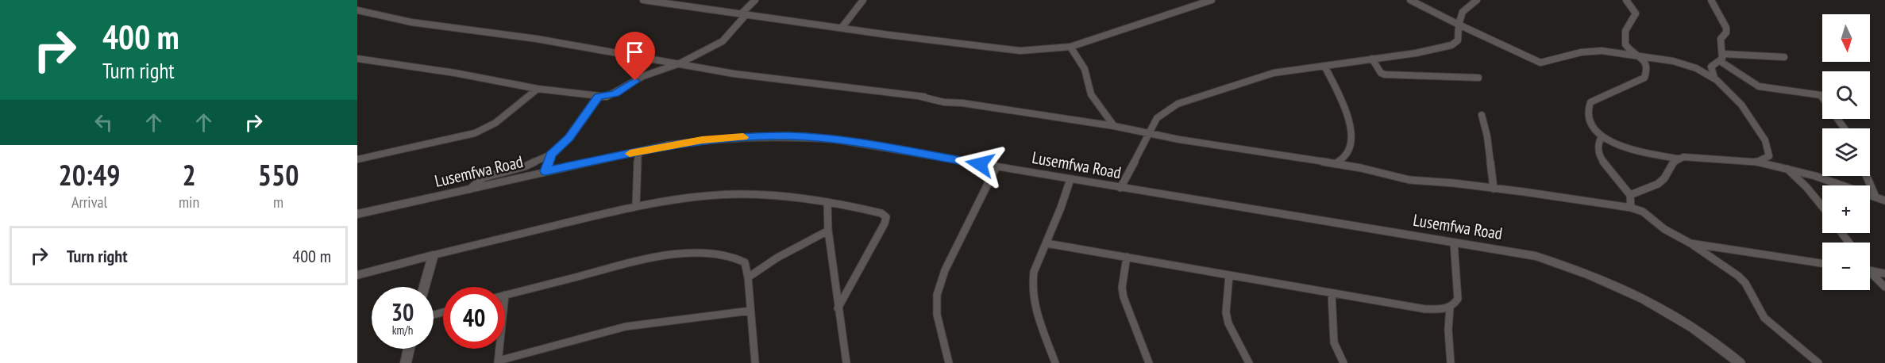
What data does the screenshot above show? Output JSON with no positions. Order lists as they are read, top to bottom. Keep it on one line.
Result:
{"streets":{"street":["Lusemfwa Road"]},"north":"bottom","page":{"turn":["400 m","Turn right"],"map_buttons":["+","−"],"eta":["20:49","Arrival","2","min","550","m"],"list":[{"name":"Turn right","value":"400 m"}],"speed":"30 km/h","limit":"40"}}
